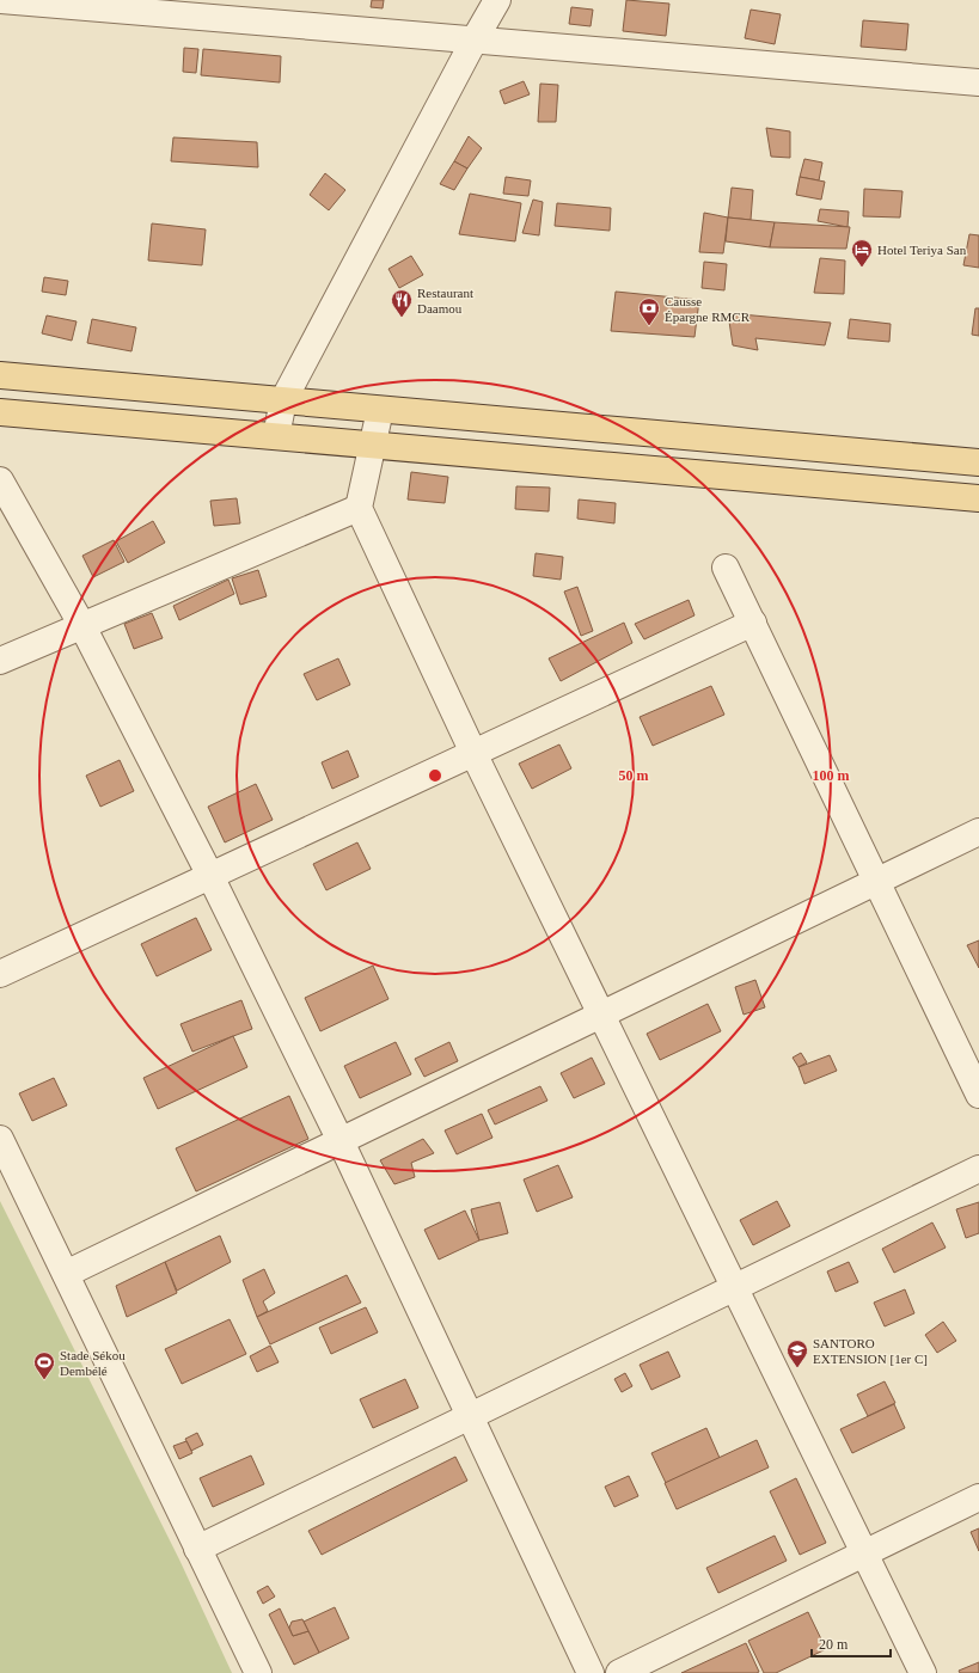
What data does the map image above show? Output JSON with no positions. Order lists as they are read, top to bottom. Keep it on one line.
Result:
{"places":{"hotel":["Hotel Teriya San"],"restaurant":["Restaurant Daamou"],"bank":["Causse Épargne RMCR"],"school or university":["SANTORO EXTENSION [1er C]"],"sports":["Stade Sékou Dembélé"]},"scale_bar":"20 m","rings":["50 m","100 m"]}
